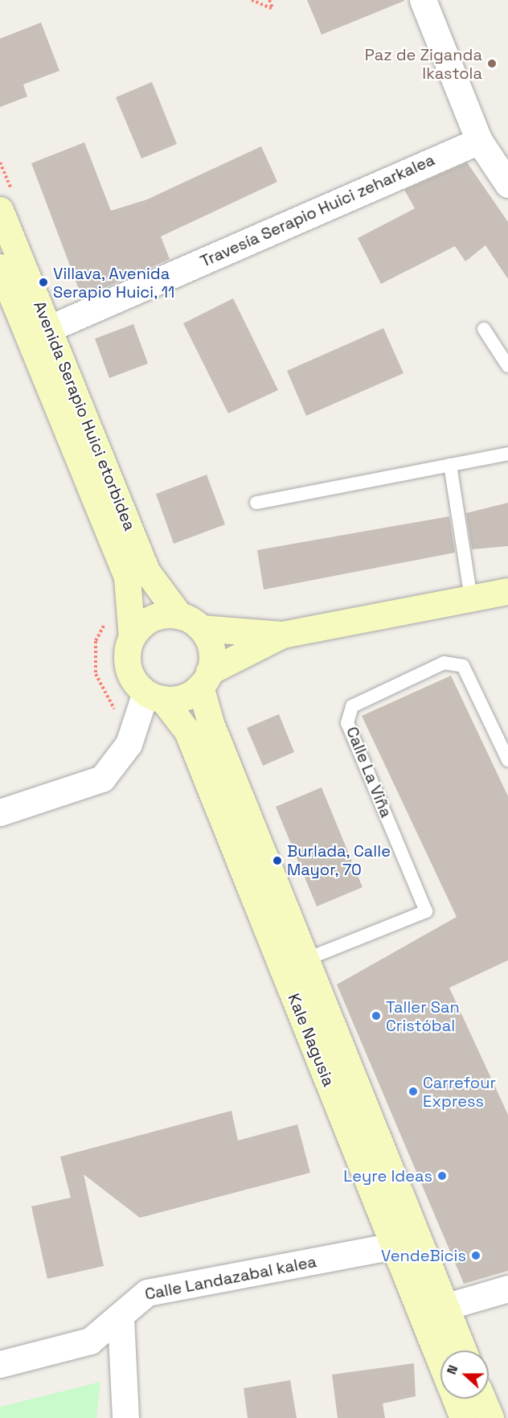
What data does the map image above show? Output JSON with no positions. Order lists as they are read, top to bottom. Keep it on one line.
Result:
{"streets":{"main road":["Avenida Serapio Huici etorbidea","Kale Nagusia"],"street":["Travesía Serapio Huici zeharkalea","Calle Landazabal kalea"],"lane":["Calle La Viña"]},"crossings":[["Travesía Serapio Huici zeharkalea","Avenida Serapio Huici etorbidea"],["Avenida Serapio Huici etorbidea","Kale Nagusia"],["Calle La Viña","Kale Nagusia"],["Kale Nagusia","Calle Landazabal kalea"]],"places":["Paz de Ziganda Ikastola","Villava, Avenida Serapio Huici, 11","Burlada, Calle Mayor, 70","Taller San Cristóbal","Carrefour Express","Leyre Ideas","VendeBicis"],"north":"left"}
